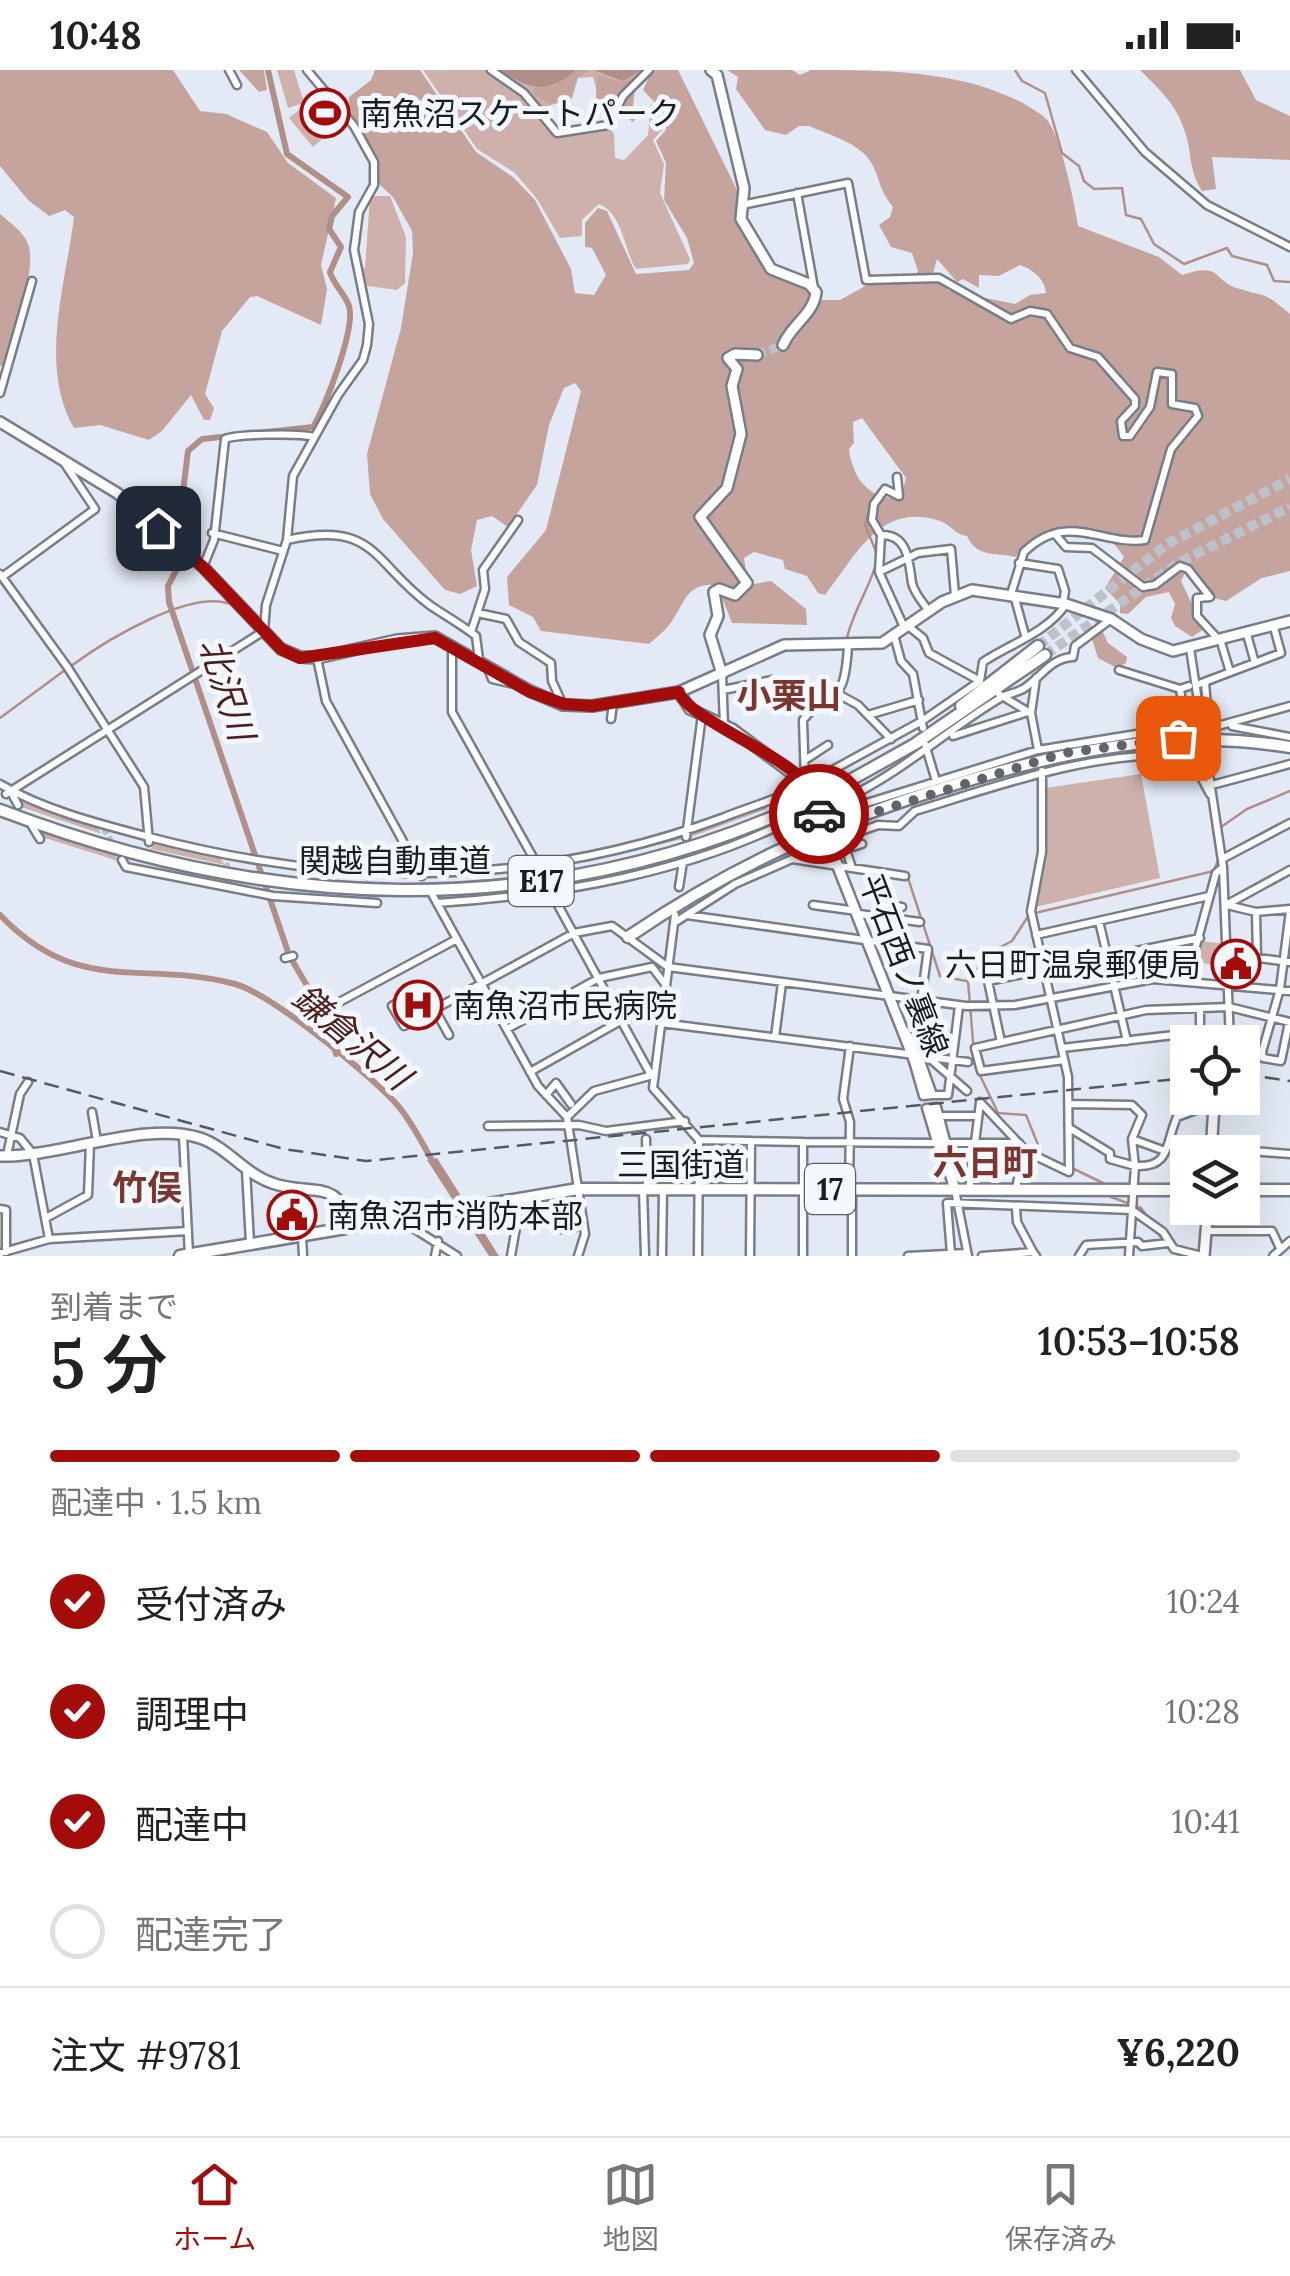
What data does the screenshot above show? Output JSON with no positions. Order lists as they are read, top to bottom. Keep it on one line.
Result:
{"streets":{"highway":["関越自動車道","E17","三国街道","17"],"main road":["平石西ノ裏線"]},"districts":["小栗山","六日町","竹俣"],"water":["北沢川","鎌倉沢川"],"places":{"sports":["南魚沼スケートパーク"],"public building":["六日町温泉郵便局","南魚沼市消防本部"],"hospital":["南魚沼市民病院"]},"page":{"status":"10:48","heading":["5 分","到着まで","10:53–10:58"],"panel":["注文 #9781","¥6,220"],"bar":"配達中 · 1.5 km","list":[["受付済み","10:24"],["調理中","10:28"],["配達中","10:41"],"配達完了"],"tabs":["ホーム","地図","保存済み"]}}
